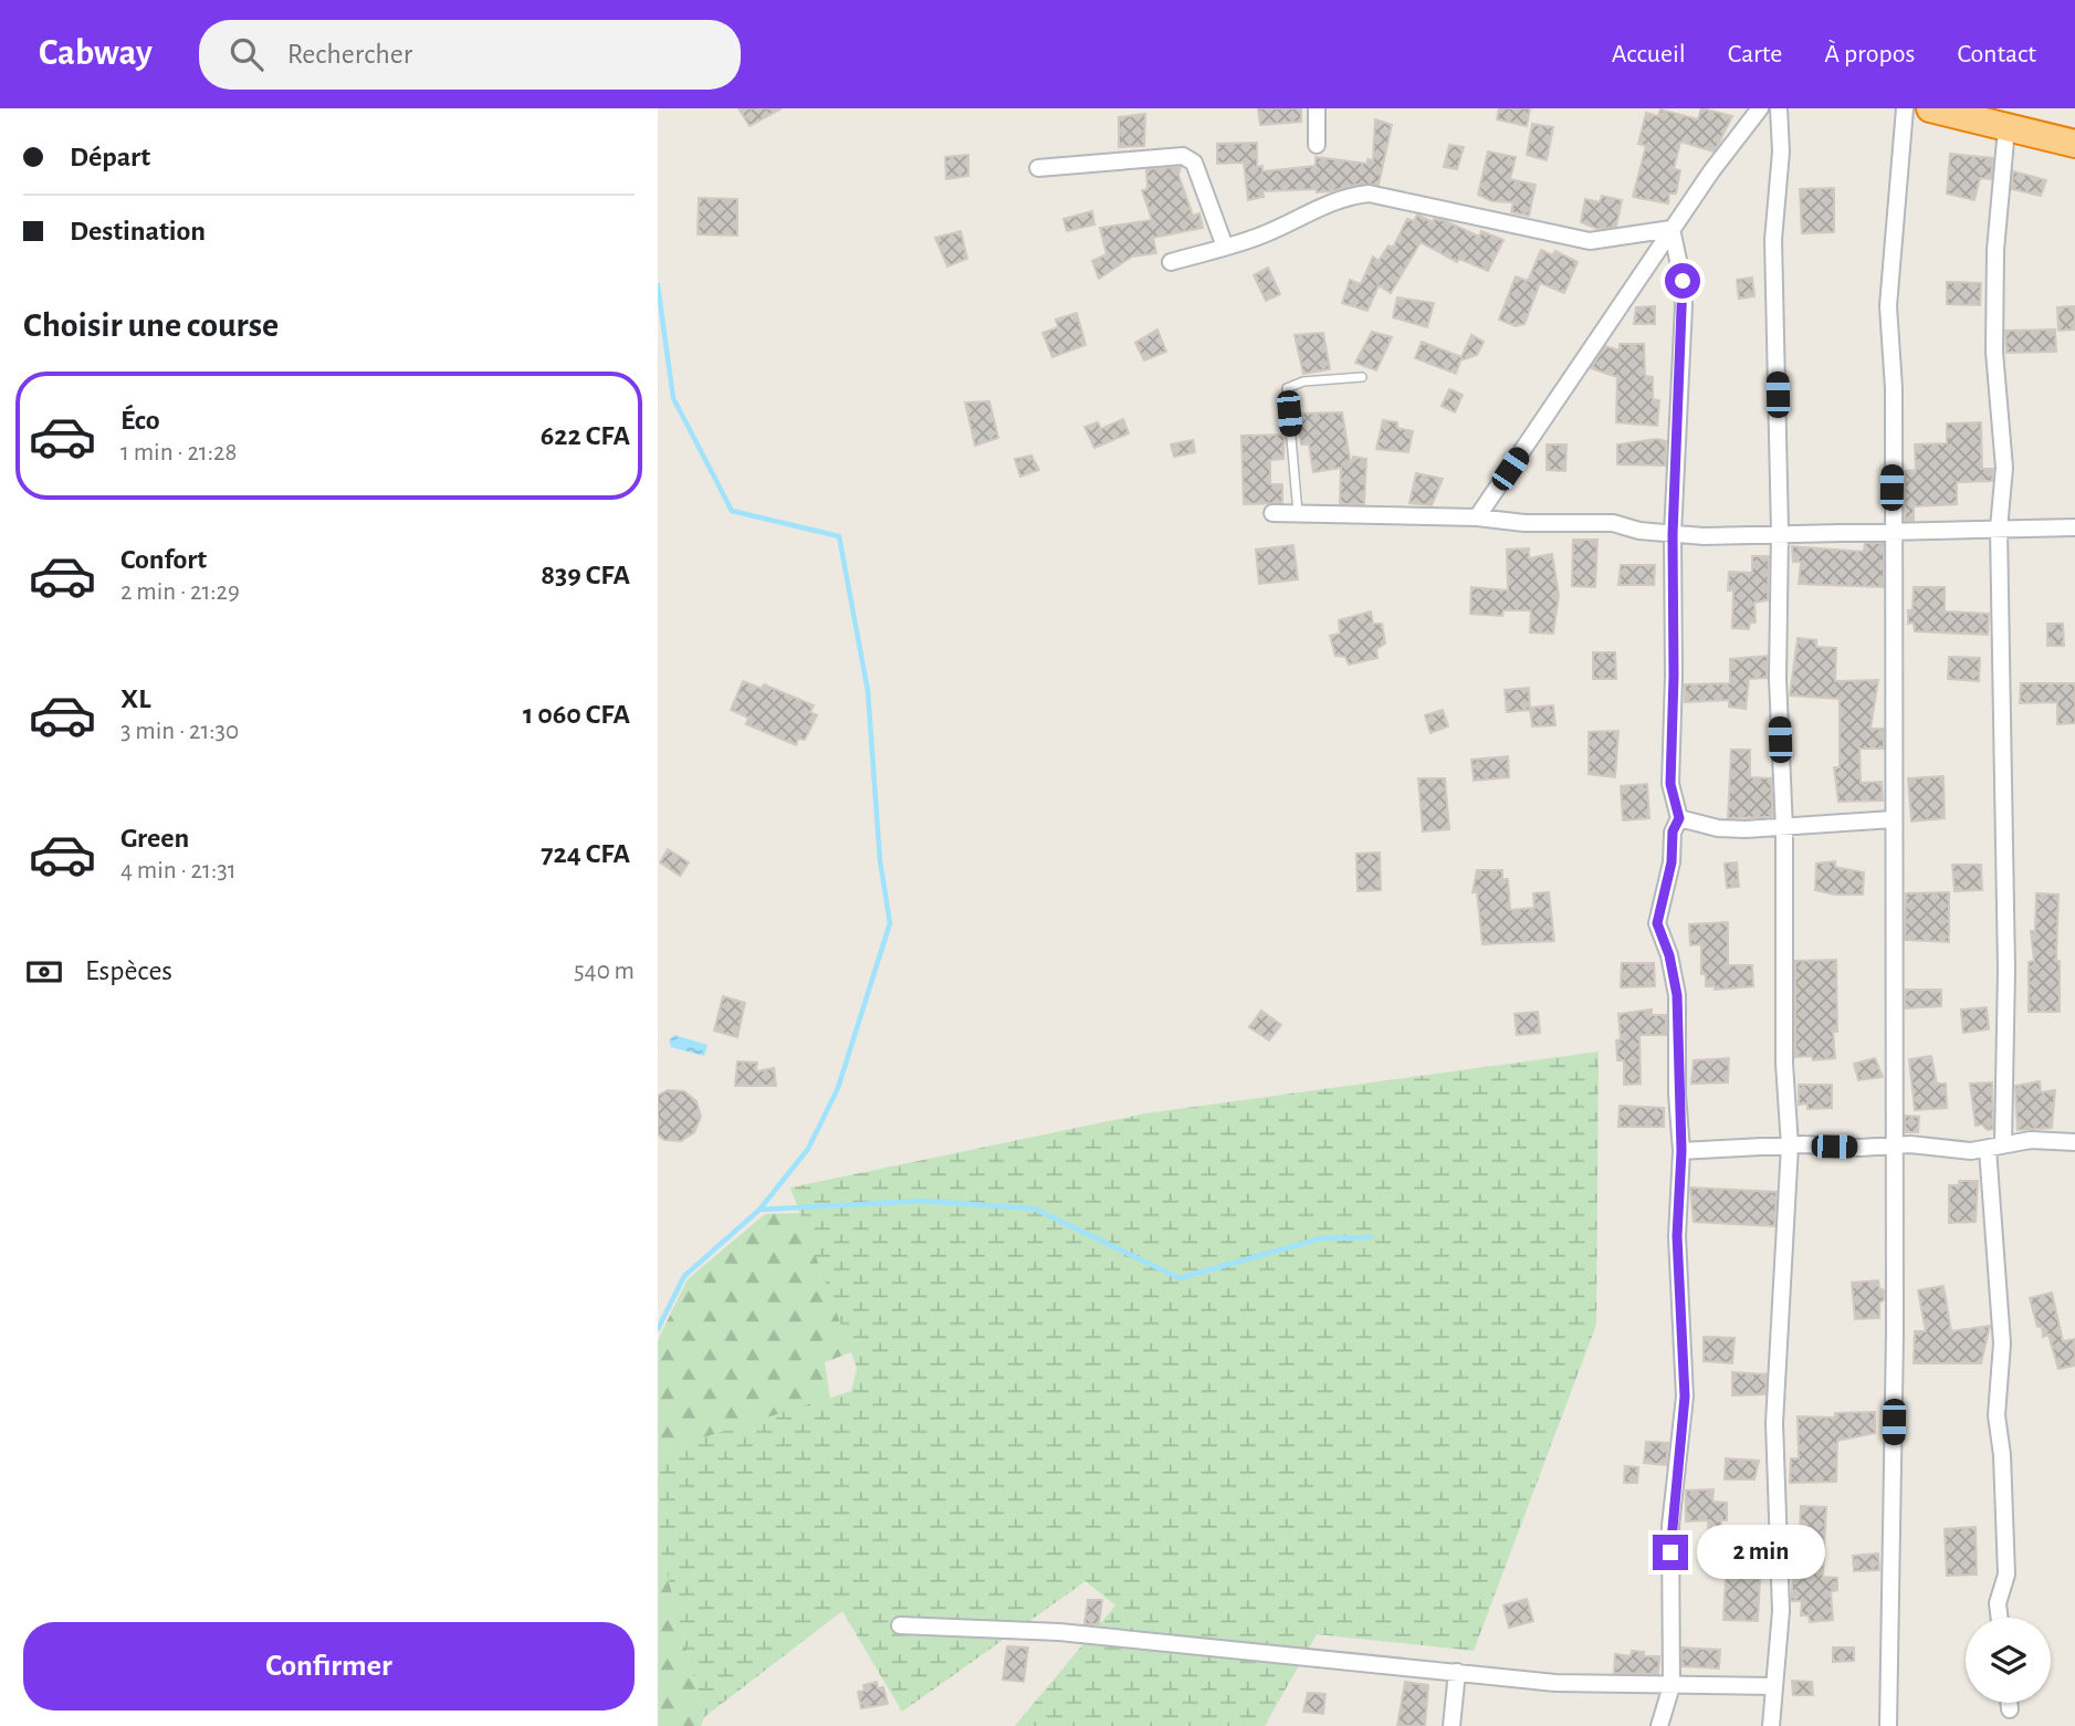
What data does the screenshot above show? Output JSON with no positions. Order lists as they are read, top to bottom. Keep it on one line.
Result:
{"page":{"header":"Cabway","search":"Rechercher","nav":["Accueil","Carte","À propos","Contact"],"banner":["Départ","Destination"],"heading":"Choisir une course","list":[{"name":"Éco","note":"1 min · 21:28","value":"622 CFA"},{"name":"Confort","note":"2 min · 21:29","value":"839 CFA"},{"name":"XL","note":"3 min · 21:30","value":"1 060 CFA"},{"name":"Green","note":"4 min · 21:31","value":"724 CFA"}],"pay":["Espèces","540 m"],"bubble":"2 min","buttons":"Confirmer"}}
